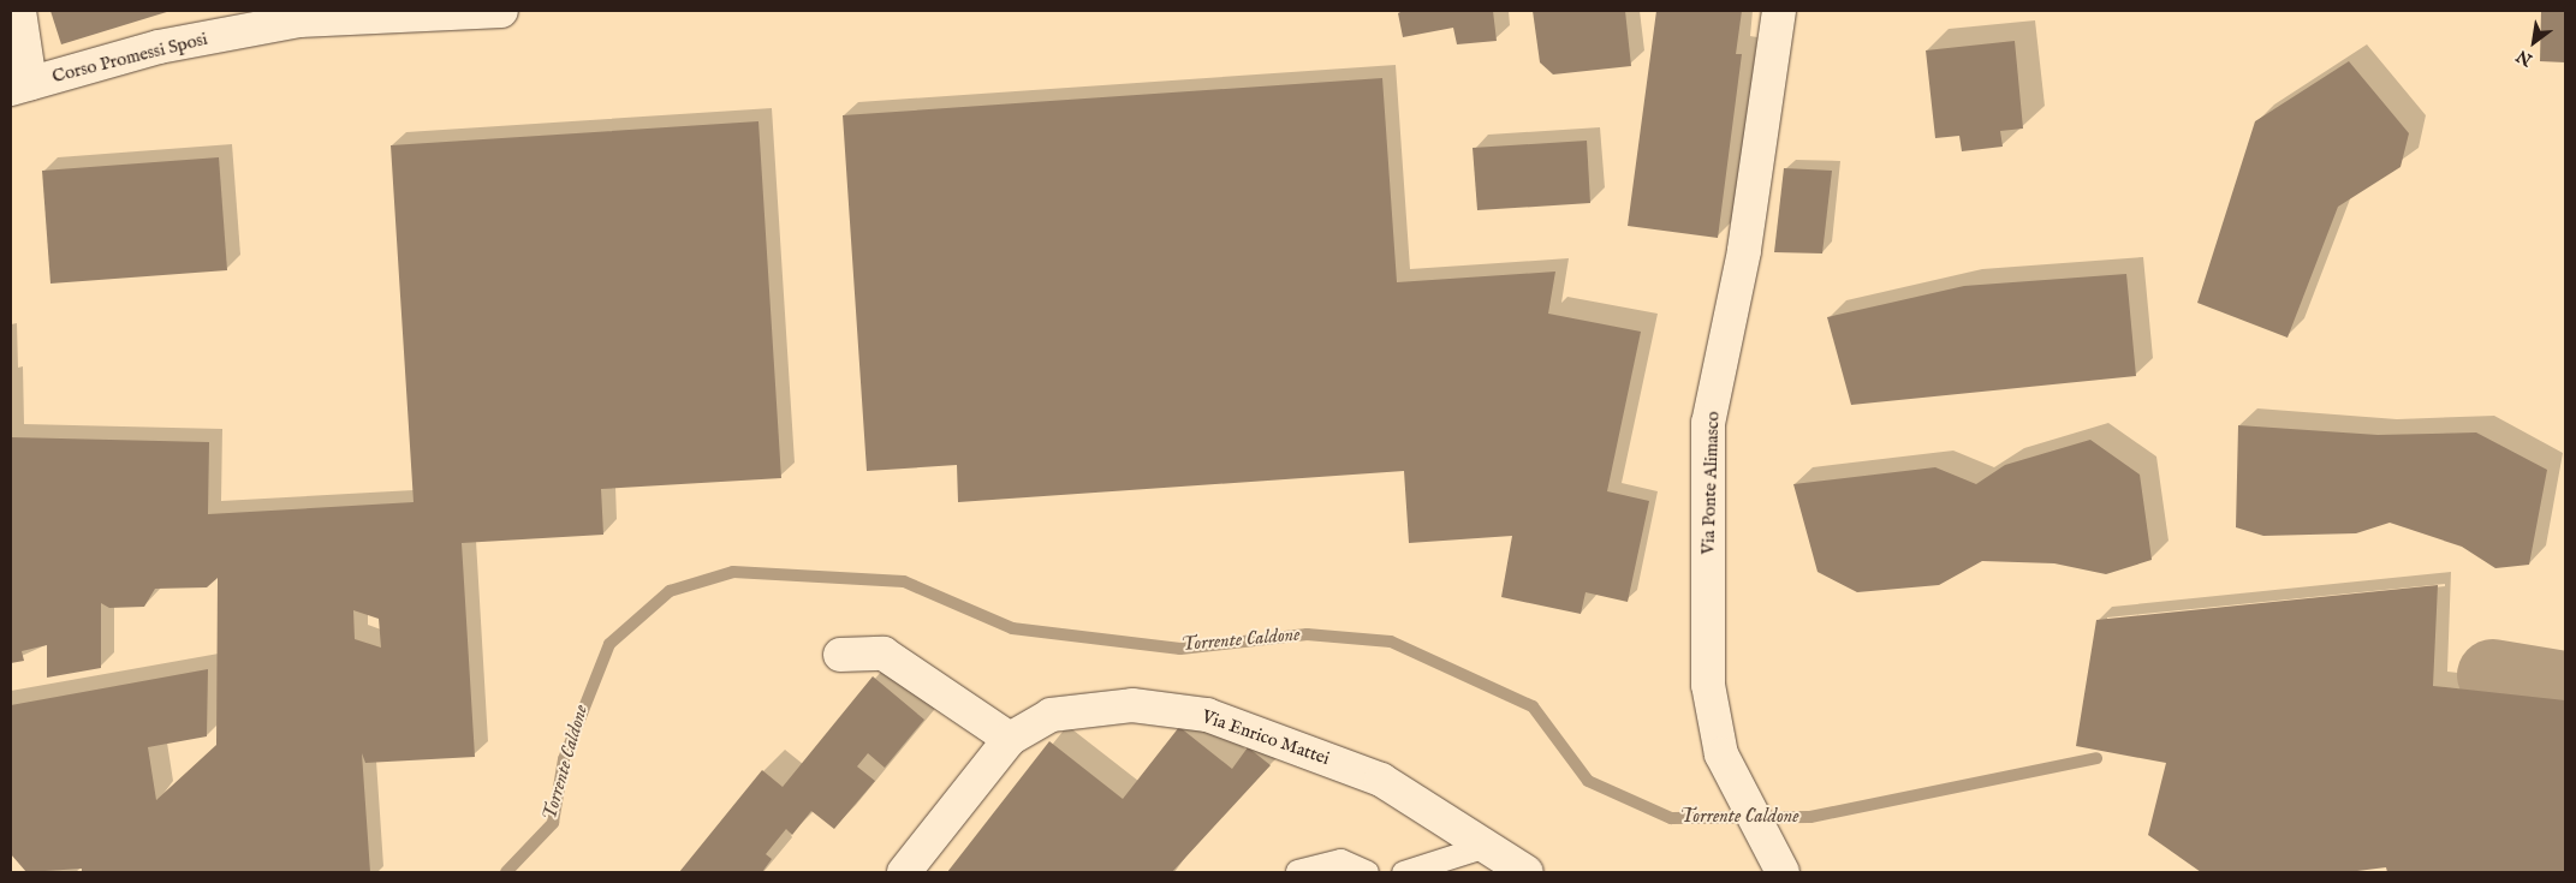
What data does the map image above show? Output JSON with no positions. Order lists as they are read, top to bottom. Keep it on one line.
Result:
{"streets":{"street":["Corso Promessi Sposi","Via Ponte Alimasco","Via Enrico Mattei"]},"water":["Torrente Caldone"],"north":"bottom left"}
